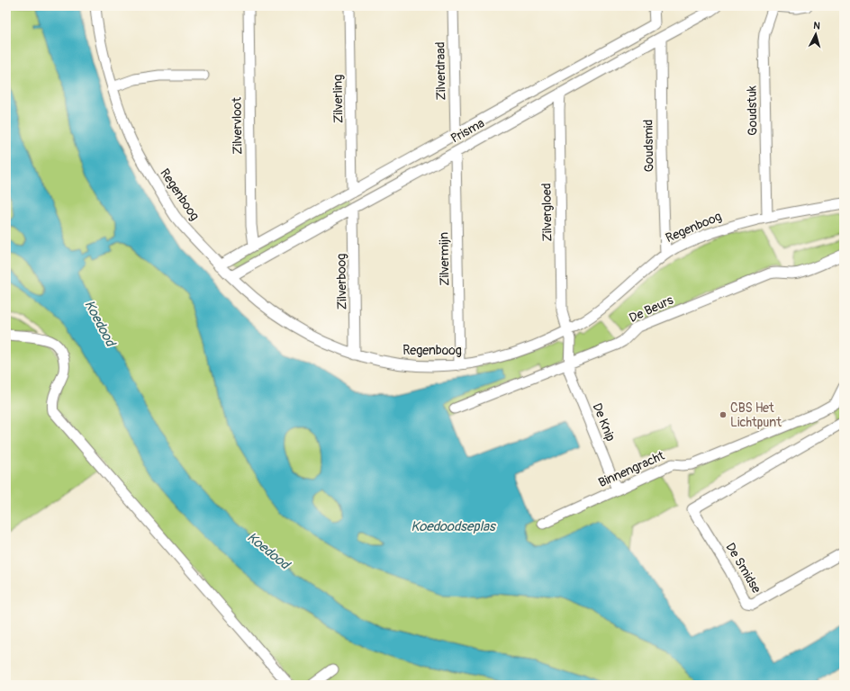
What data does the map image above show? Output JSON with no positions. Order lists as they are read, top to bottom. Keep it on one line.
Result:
{"streets":{"street":["Zilverdraad","Zilverling","Goudstuk","Zilvervloot","Prisma","Goudsmid","Regenboog","Zilvergloed","Zilvermijn","Zilverboog","De Beurs","De Knip","Binnengracht","De Smidse"]},"crossings":[["Zilverdraad","Prisma"],["Zilverling","Prisma"],["Goudstuk","Regenboog"],["Zilvervloot","Prisma"],["Prisma","Goudsmid"],["Prisma","Regenboog"],["Prisma","Zilvergloed"],["Prisma","Zilvermijn"],["Prisma","Zilverboog"],["Goudsmid","Regenboog"],["Regenboog","Zilvergloed"],["Regenboog","Zilvermijn"],["Regenboog","Zilverboog"],["Zilvergloed","De Beurs"],["Zilvergloed","De Knip"],["De Beurs","De Knip"],["De Knip","Binnengracht"]],"water":["Koedood","Koedoodseplas"],"places":["CBS Het Lichtpunt"],"north":"top"}
